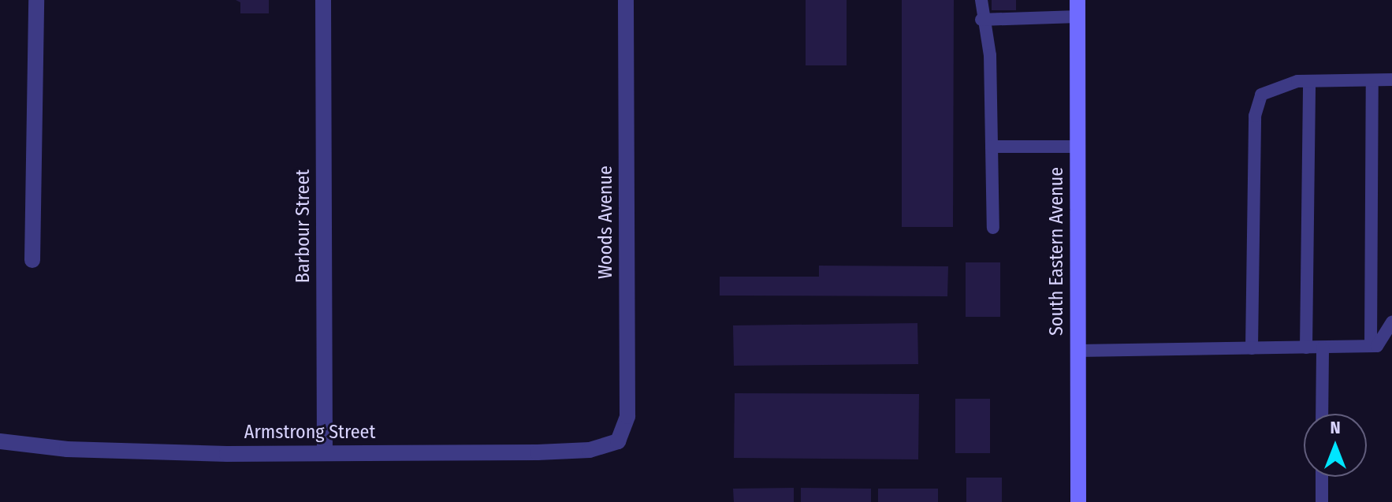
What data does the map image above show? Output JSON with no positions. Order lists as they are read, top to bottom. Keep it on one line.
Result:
{"streets":{"main road":["South Eastern Avenue"],"street":["Woods Avenue","Barbour Street","Armstrong Street"]},"crossings":[["Woods Avenue","Armstrong Street"],["Barbour Street","Armstrong Street"]],"north":"top"}
